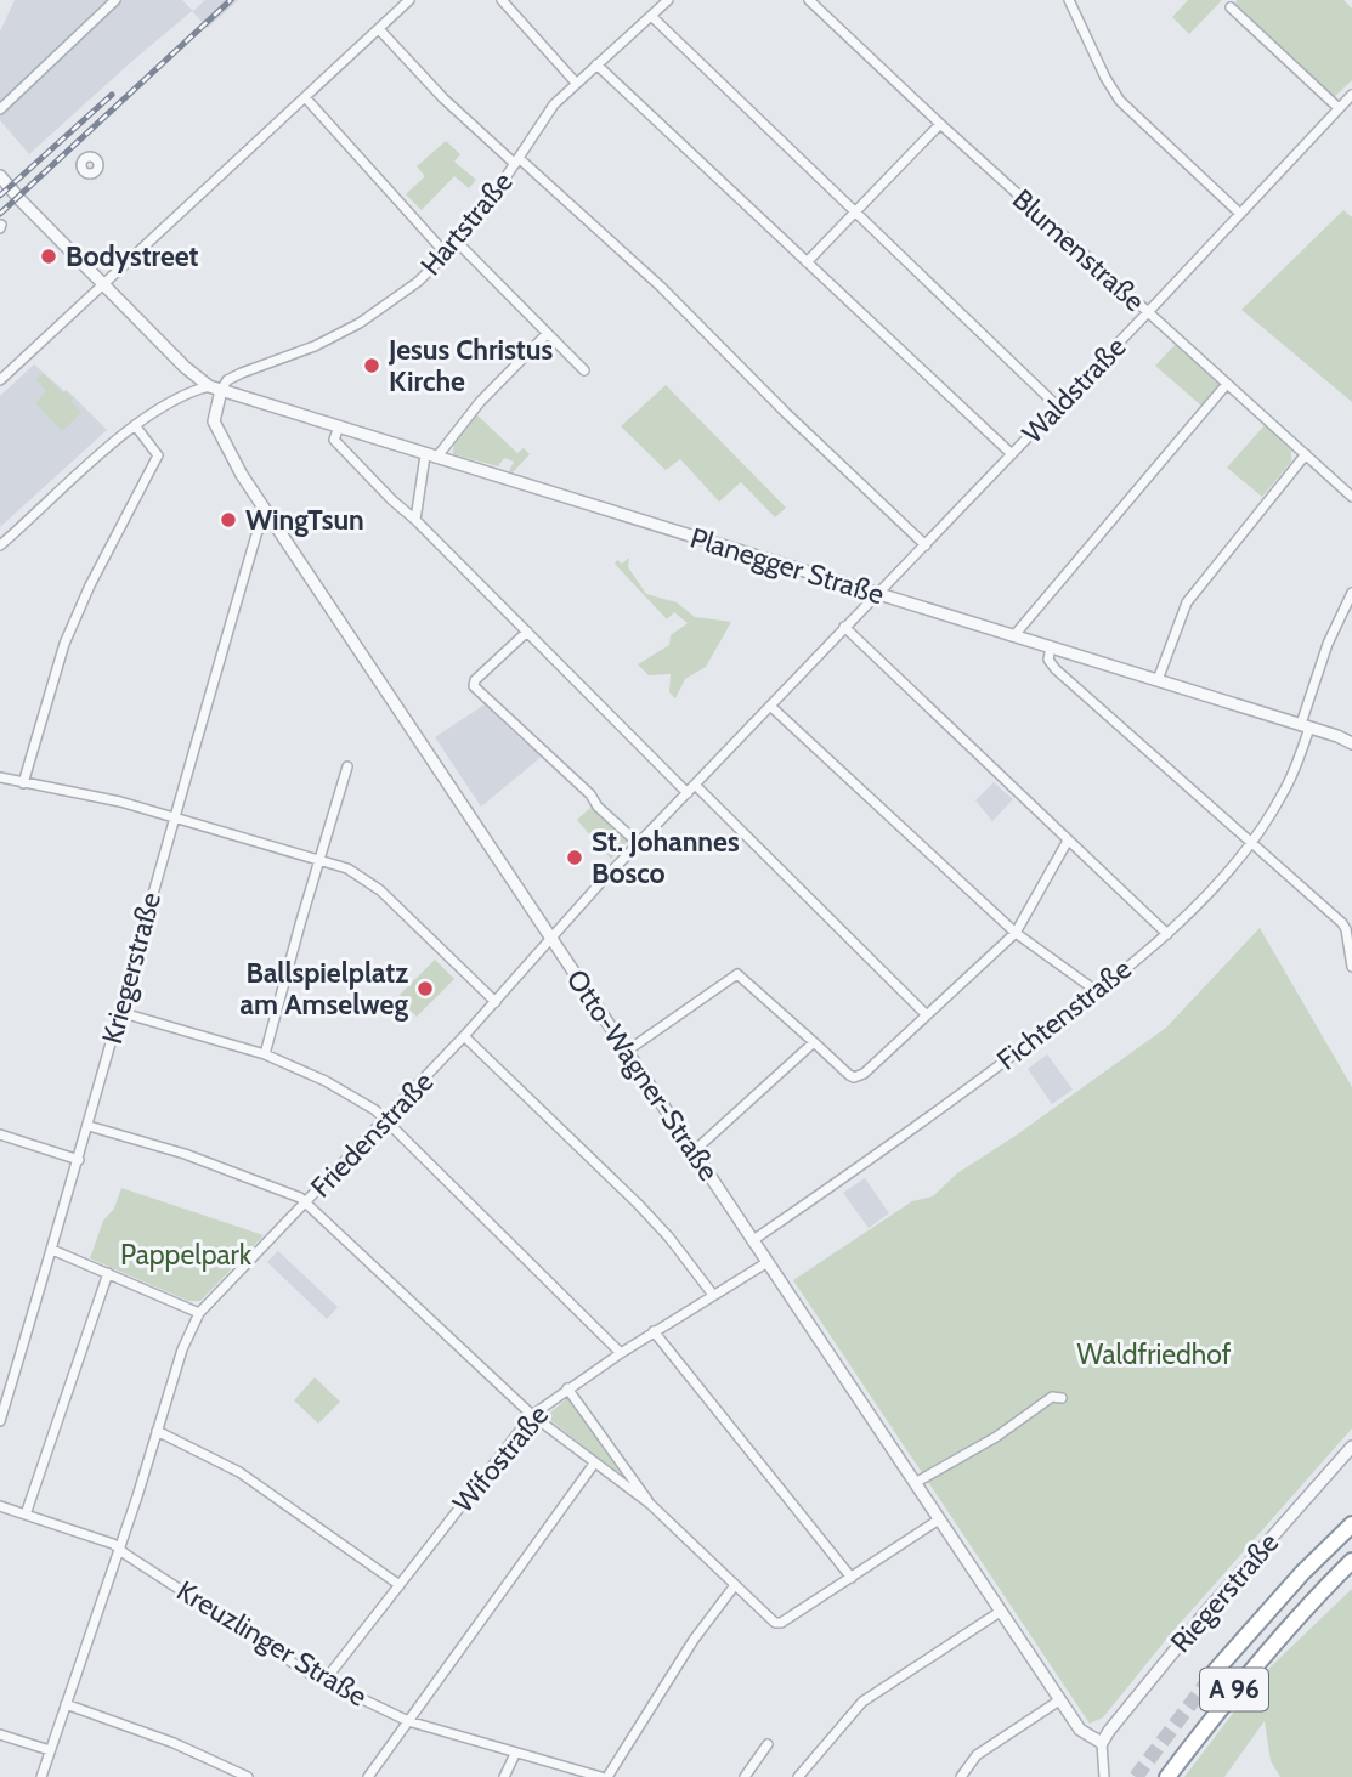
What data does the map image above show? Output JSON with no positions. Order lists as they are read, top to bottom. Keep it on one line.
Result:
{"streets":{"highway":["A 96"],"street":["Hartstraße","Blumenstraße","Waldstraße","Planegger Straße","Kriegerstraße","Fichtenstraße","Otto-Wagner-Straße","Friedenstraße","Wifostraße","Riegerstraße","Kreuzlinger Straße"]},"crossings":[["Hartstraße","Planegger Straße"],["Hartstraße","Otto-Wagner-Straße"],["Blumenstraße","Waldstraße"],["Waldstraße","Planegger Straße"],["Waldstraße","Friedenstraße"],["Planegger Straße","Fichtenstraße"],["Planegger Straße","Otto-Wagner-Straße"],["Planegger Straße","Friedenstraße"],["Kriegerstraße","Otto-Wagner-Straße"],["Fichtenstraße","Otto-Wagner-Straße"],["Otto-Wagner-Straße","Friedenstraße"],["Otto-Wagner-Straße","Wifostraße"],["Otto-Wagner-Straße","Riegerstraße"],["Friedenstraße","Kreuzlinger Straße"],["Wifostraße","Kreuzlinger Straße"]],"parks":["Pappelpark","Waldfriedhof"],"places":["Bodystreet","Jesus Christus Kirche","WingTsun","St. Johannes Bosco","Ballspielplatz am Amselweg"]}
